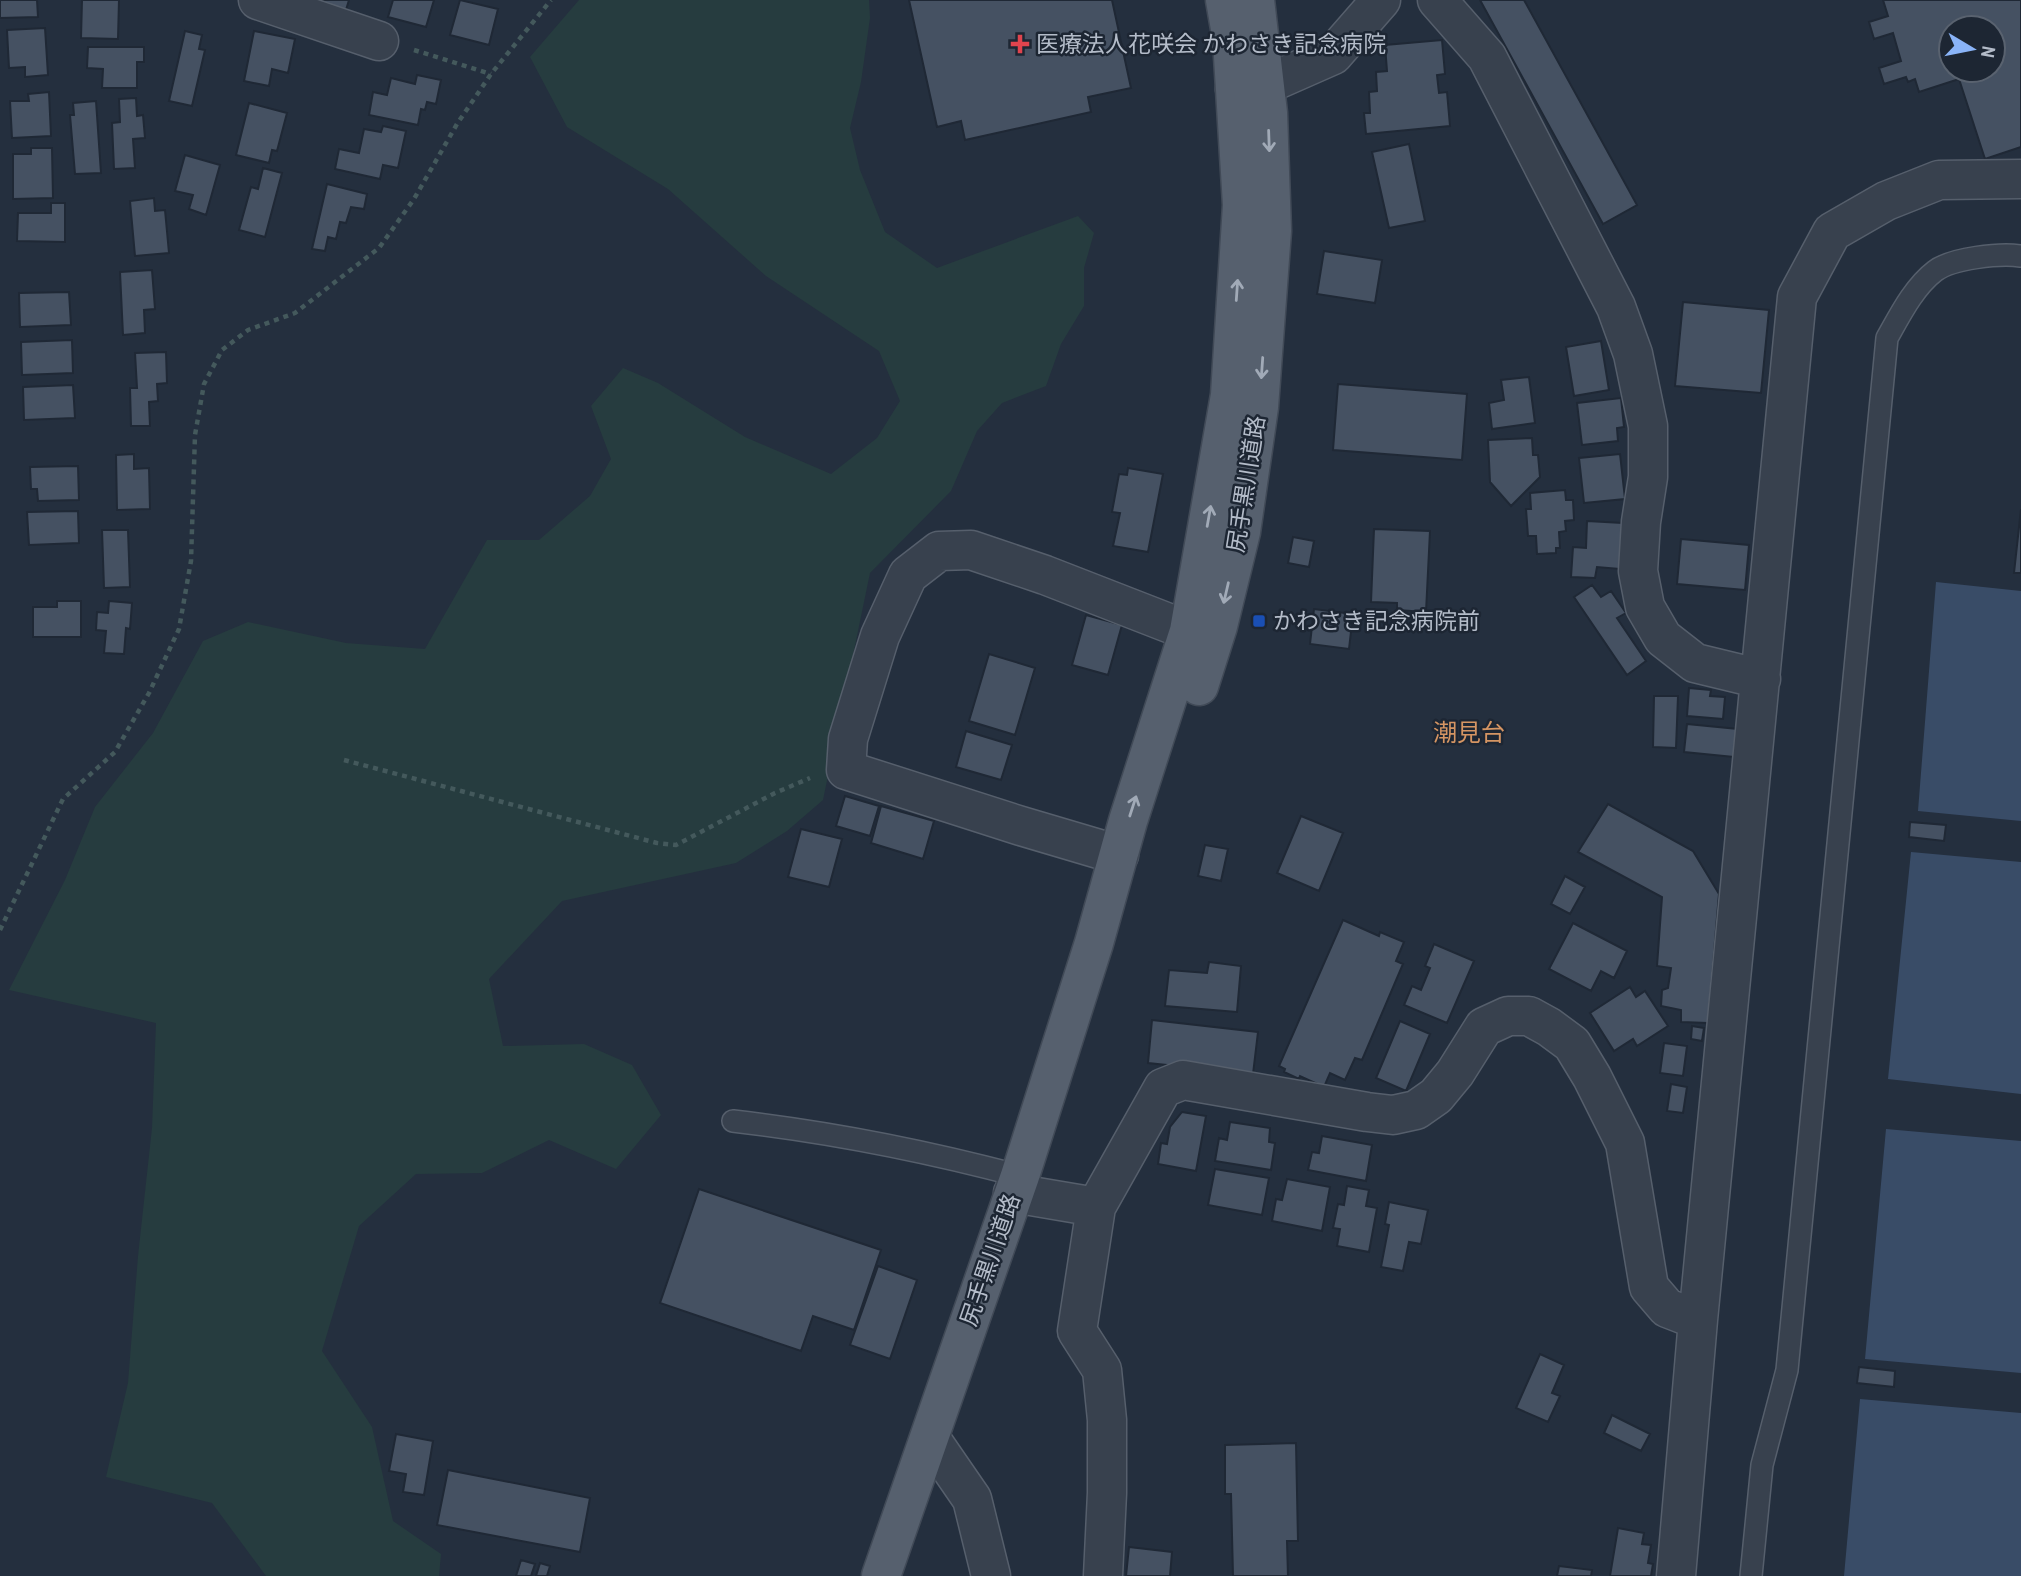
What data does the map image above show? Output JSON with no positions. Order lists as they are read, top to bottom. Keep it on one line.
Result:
{"streets":{"main road":["尻手黒川道路"]},"districts":["潮見台"],"places":{"health":["医療法人花咲会 かわさき記念病院"],"transit":["かわさき記念病院前"]},"north":"right"}
